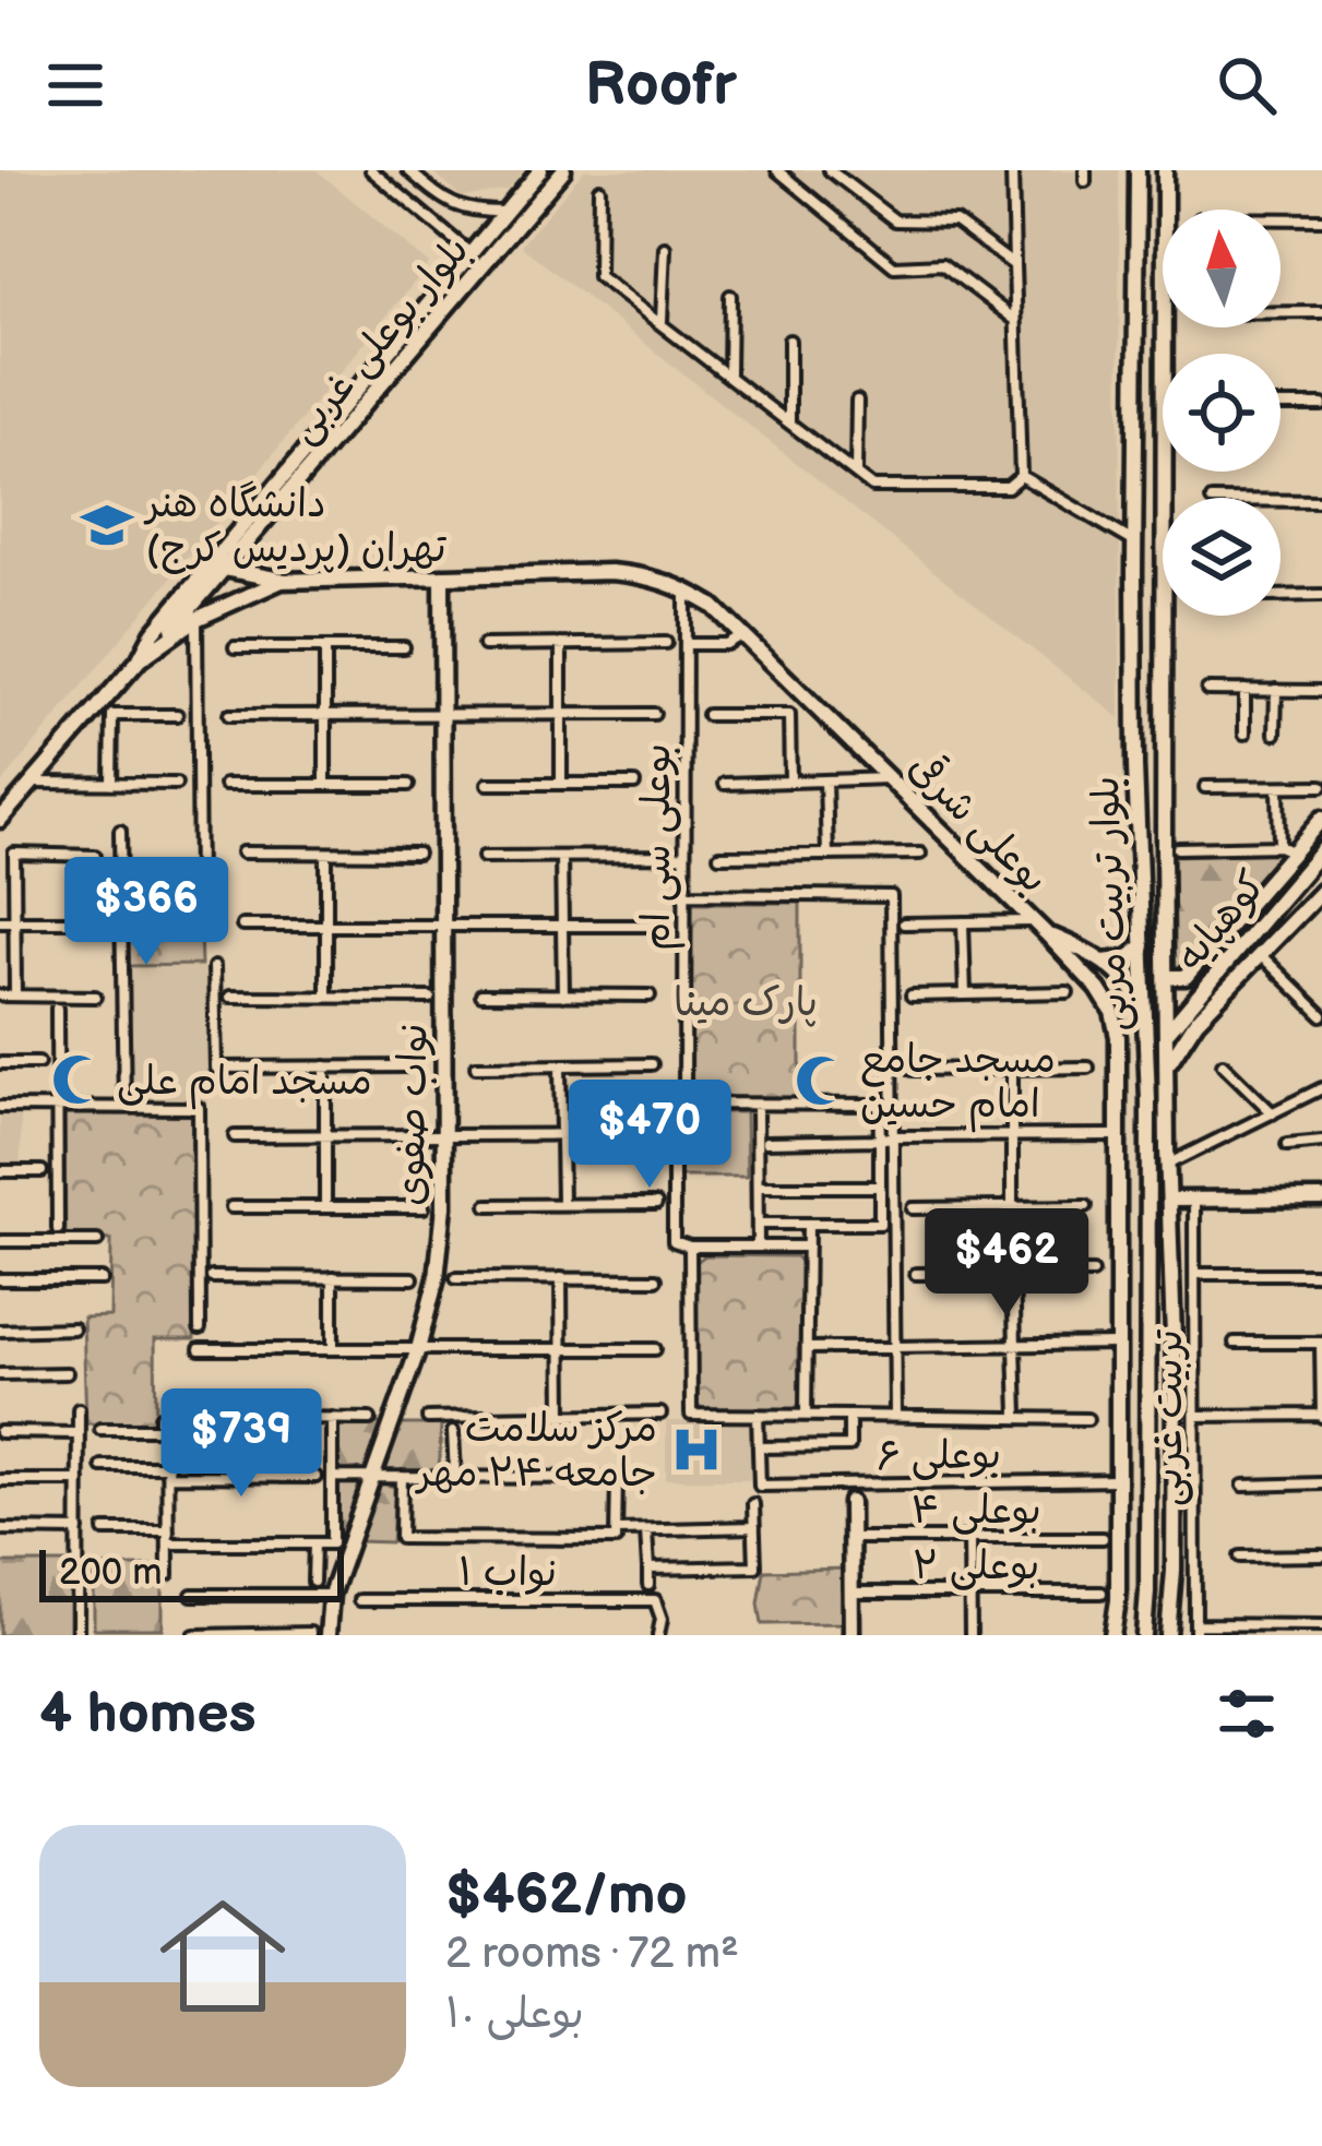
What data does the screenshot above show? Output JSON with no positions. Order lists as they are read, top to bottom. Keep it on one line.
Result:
{"streets":{"street":["بلوار بوعلی غربی","بوعلی شرقی","بوعلی سی ام","بلوار تربیت مربی","کوهپایه","نواب صفوی","تربیت غربی","بوعلی ۶","بوعلی ۴","بوعلی ۲","نواب ۱"]},"crossings":[["بوعلی شرقی","بوعلی سی ام"],["بوعلی شرقی","نواب صفوی"],["بوعلی شرقی","بوعلی ۶"],["بلوار تربیت مربی","کوهپایه"]],"parks":["پارک مینا"],"places":{"school or university":["دانشگاه هنر تهران (پردیس کرج)"],"mosque":["مسجد امام علی","مسجد جامع امام حسین"],"hospital":["مرکز سلامت جامعه ۲۴ مهر"]},"scale_bar":"200 m","north":"top","page":{"header":"Roofr","price":["$366","$470","$462","$739"],"scale":"200 m","heading":"4 homes","list":[{"name":"$462/mo","note":"2 rooms · 72 m² · بوعلی ۱۰"}]}}
